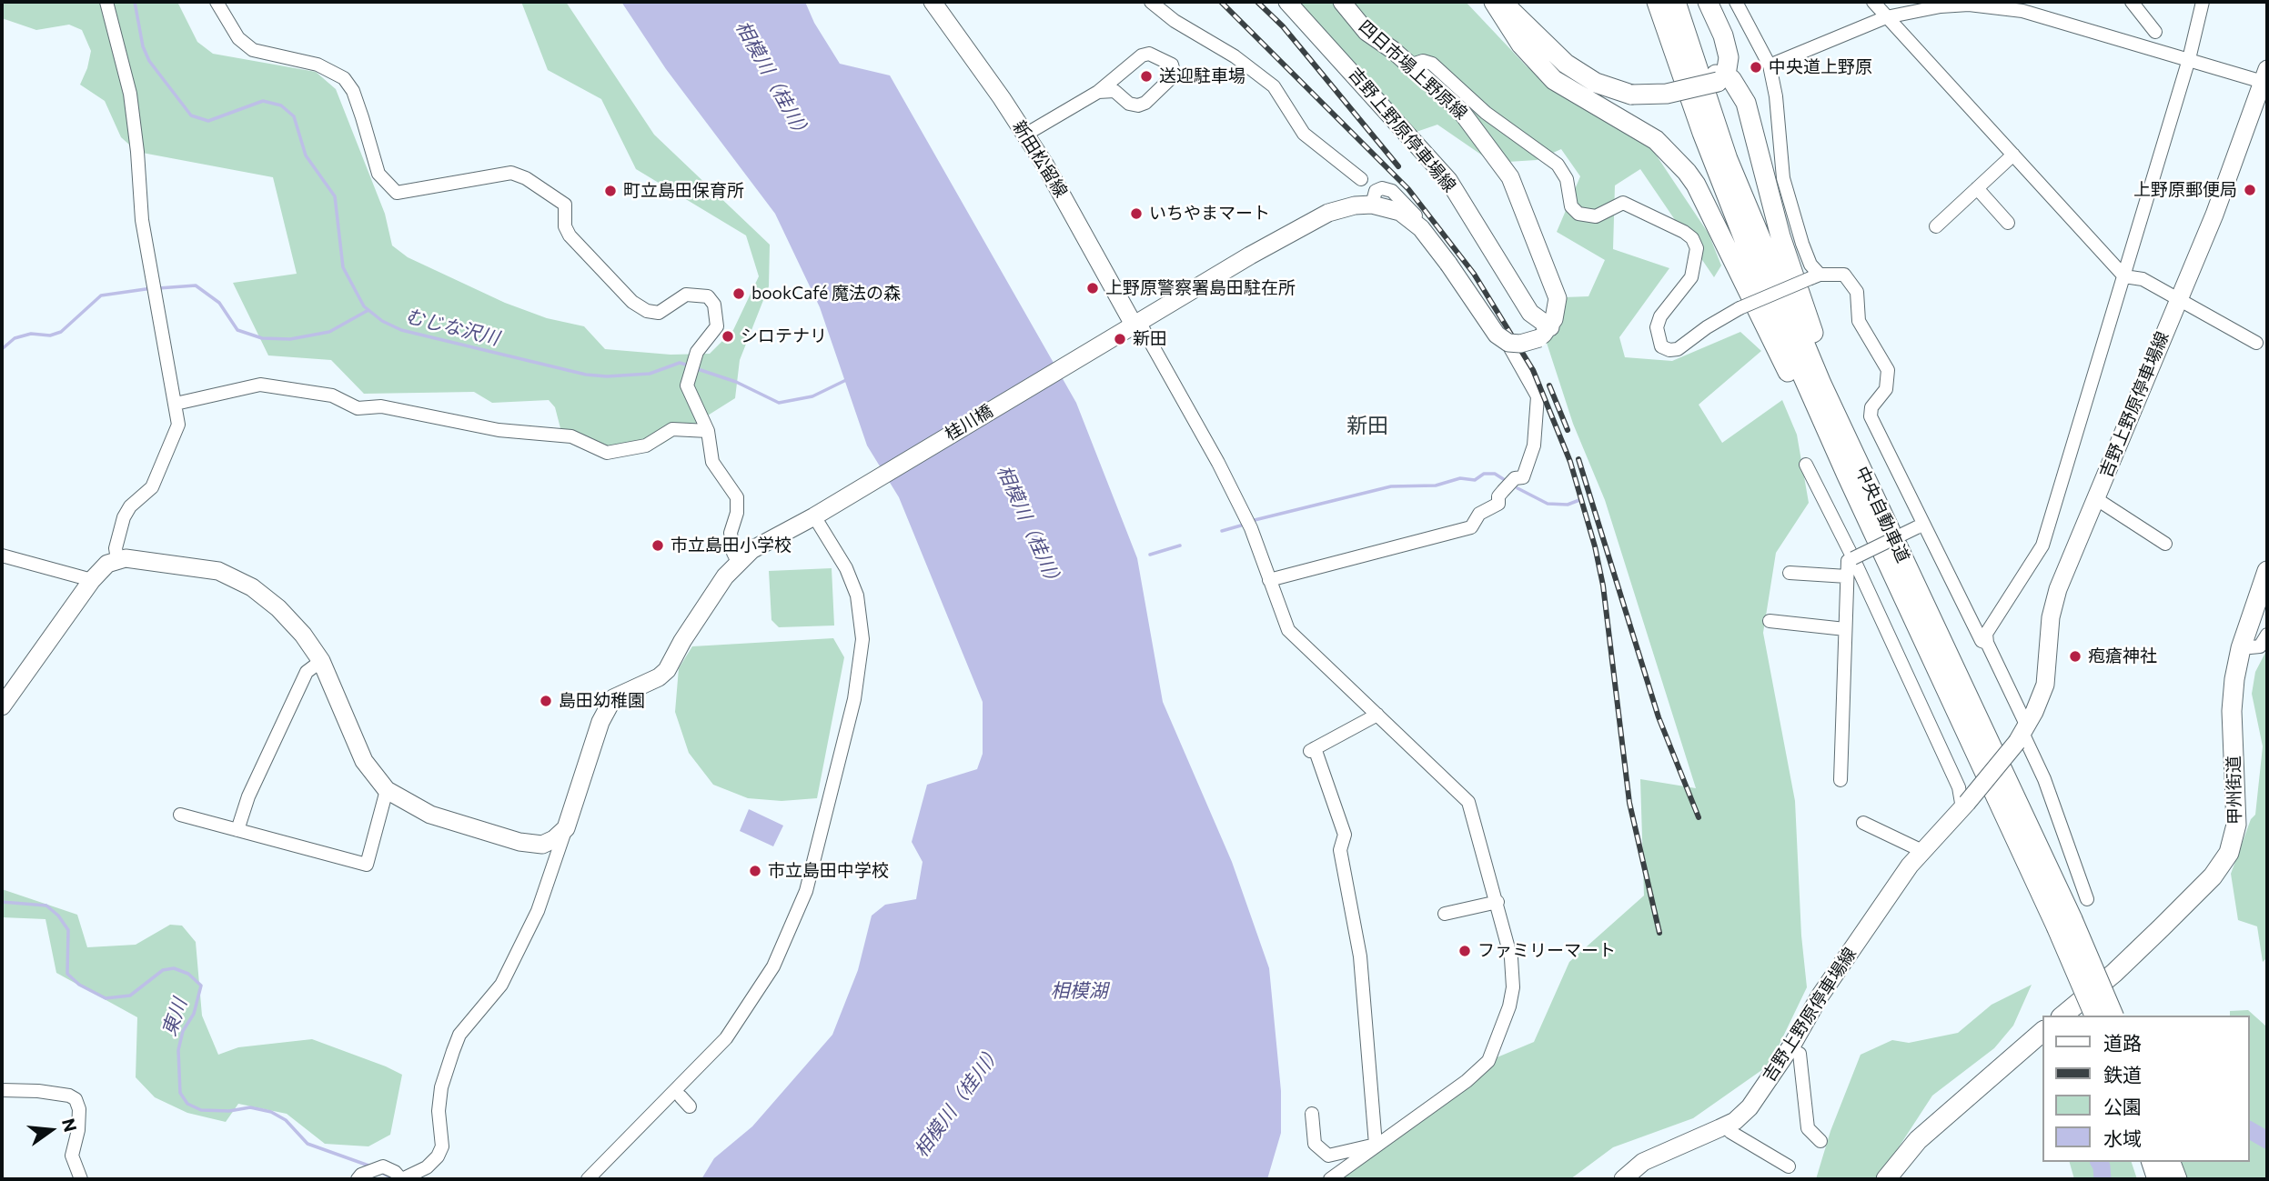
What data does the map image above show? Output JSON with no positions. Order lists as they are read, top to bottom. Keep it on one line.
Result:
{"streets":{"highway":["中央自動車道","甲州街道"],"main road":["四日市場上野原線","吉野上野原停車場線","新田松留線","桂川橋"]},"crossings":[["四日市場上野原線","吉野上野原停車場線"],["新田松留線","桂川橋"]],"districts":["新田"],"water":["相模川（桂川）","むじな沢川","相模湖","東川"],"places":["中央道上野原","送迎駐車場","上野原郵便局","町立島田保育所","いちやまマート","上野原警察署島田駐在所","bookCafé 魔法の森","シロテナリ","新田","市立島田小学校","疱瘡神社","島田幼稚園","市立島田中学校","ファミリーマート"],"legend":["道路","鉄道","公園","水域"],"north":"right"}
